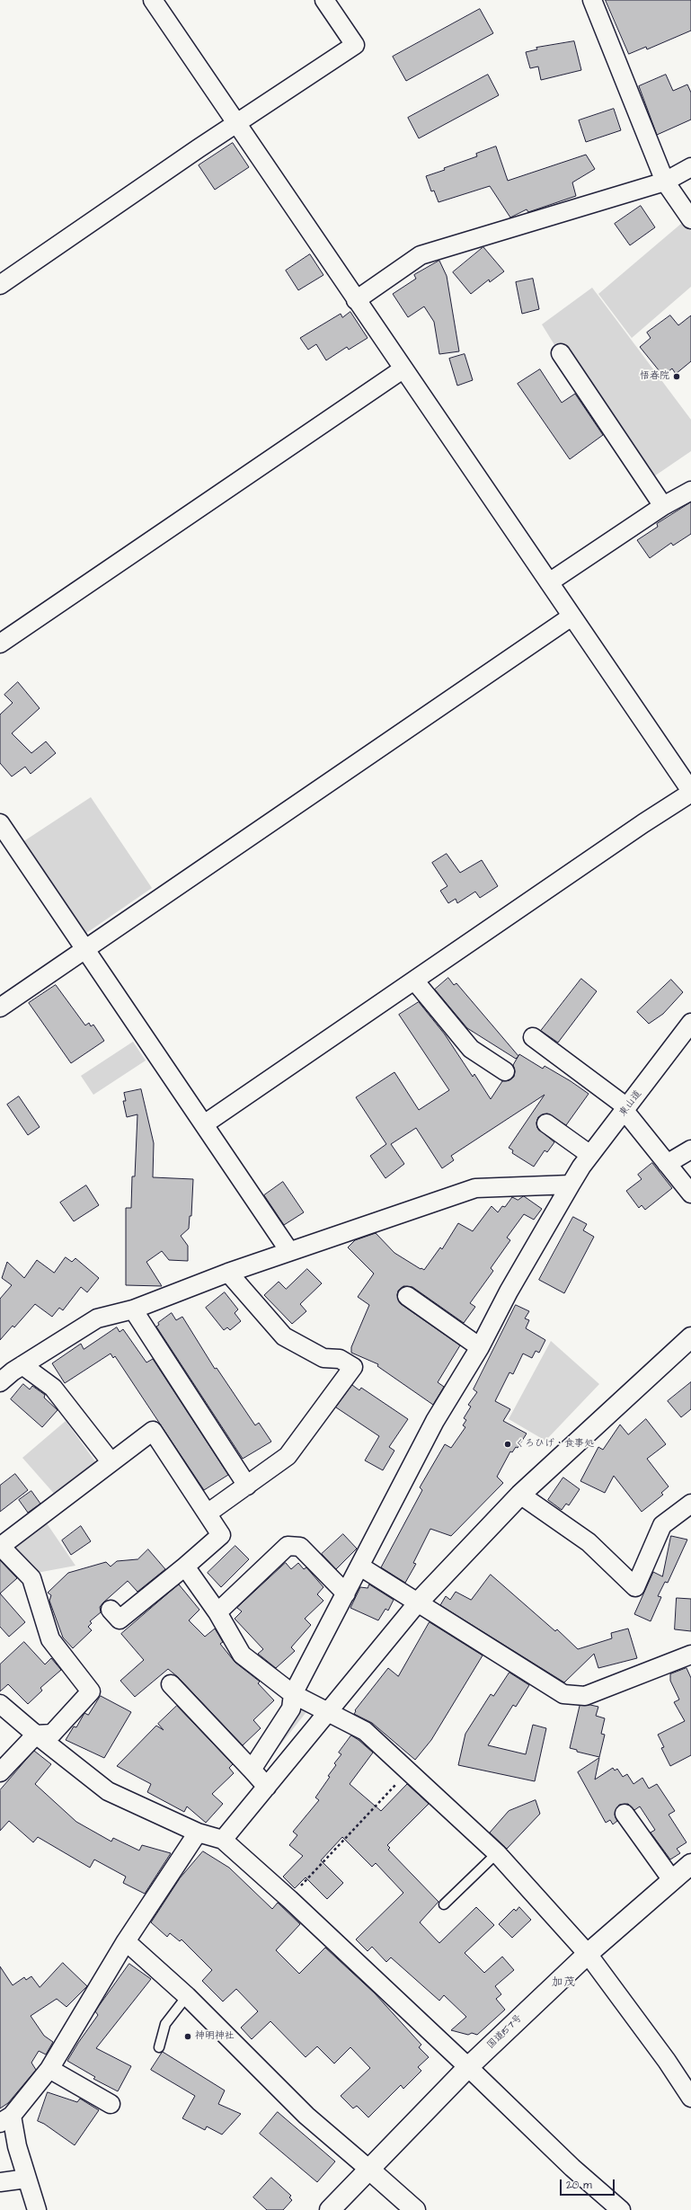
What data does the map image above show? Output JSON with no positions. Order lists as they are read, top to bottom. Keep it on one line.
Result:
{"streets":{"main road":["国道157号"],"street":["東山道"]},"districts":["加茂"],"places":["悟春院","くろひげ・食事処","神明神社"],"scale_bar":"20 m"}
